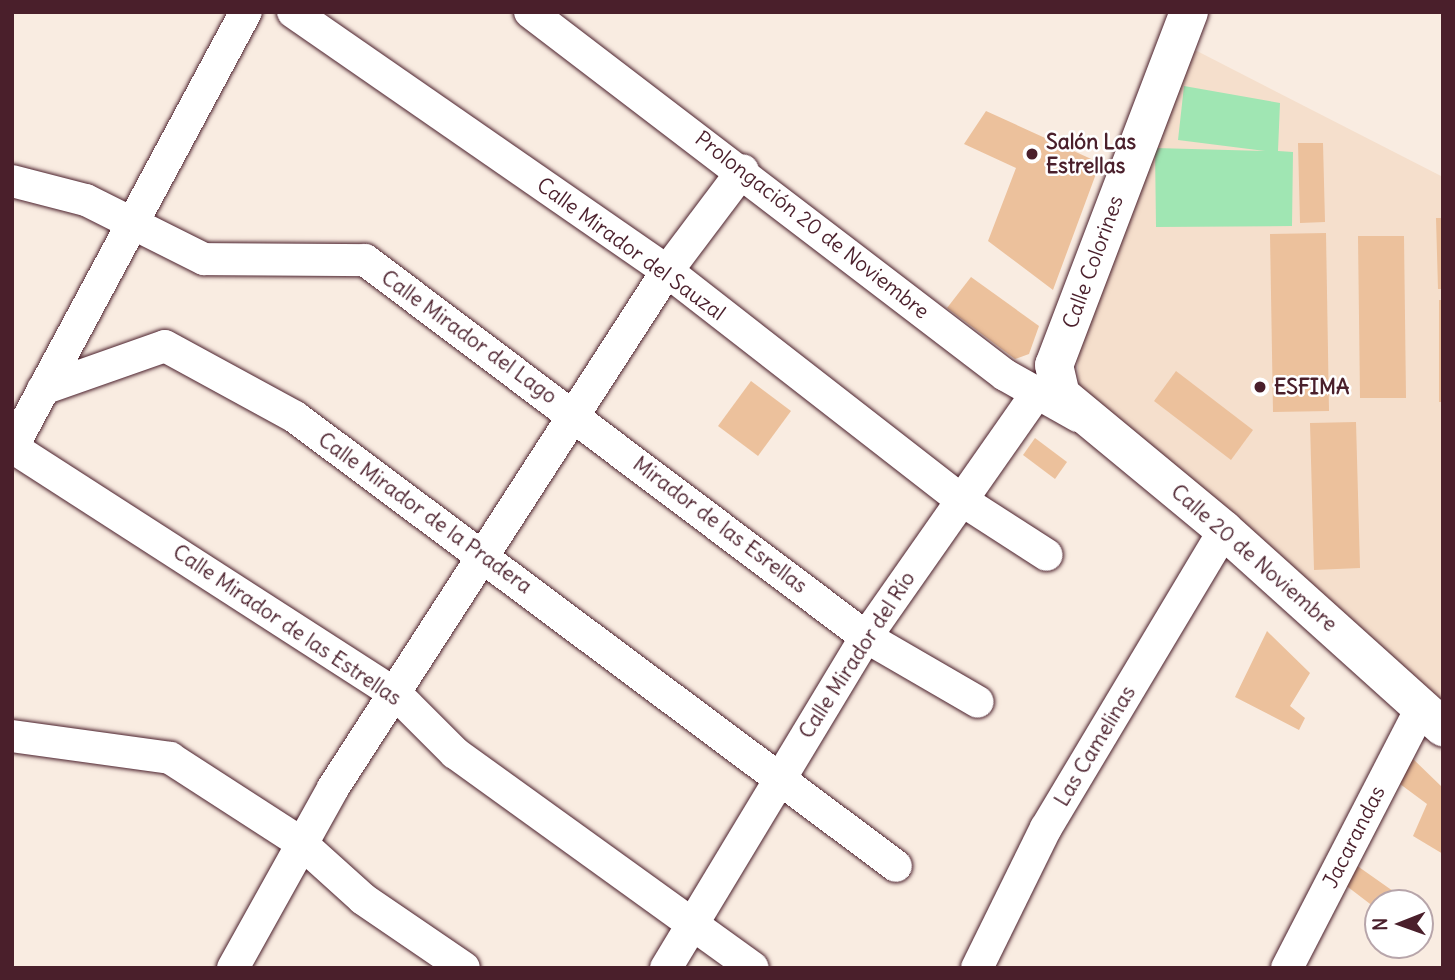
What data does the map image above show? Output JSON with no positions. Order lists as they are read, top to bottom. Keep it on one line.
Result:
{"streets":{"main road":["Calle Colorines","Calle 20 de Noviembre"],"street":["Prolongación 20 de Noviembre","Calle Mirador del Sauzal","Calle Mirador del Lago","Calle Mirador de la Pradera","Mirador de las Esrellas","Calle Mirador de las Estrellas","Calle Mirador del Río","Las Camelinas","Jacarandas"]},"crossings":[["Prolongación 20 de Noviembre","Calle Colorines"],["Prolongación 20 de Noviembre","Calle 20 de Noviembre"],["Prolongación 20 de Noviembre","Calle Mirador del Río"],["Calle Mirador del Sauzal","Calle Mirador del Río"],["Calle Colorines","Calle 20 de Noviembre"],["Calle Colorines","Calle Mirador del Río"],["Calle Mirador del Lago","Mirador de las Esrellas"],["Calle Mirador de la Pradera","Calle Mirador del Río"],["Mirador de las Esrellas","Calle Mirador del Río"],["Calle 20 de Noviembre","Calle Mirador del Río"],["Calle 20 de Noviembre","Las Camelinas"],["Calle 20 de Noviembre","Jacarandas"],["Calle Mirador de las Estrellas","Calle Mirador del Río"]],"places":["Salón Las Estrellas","ESFIMA"],"north":"left"}
